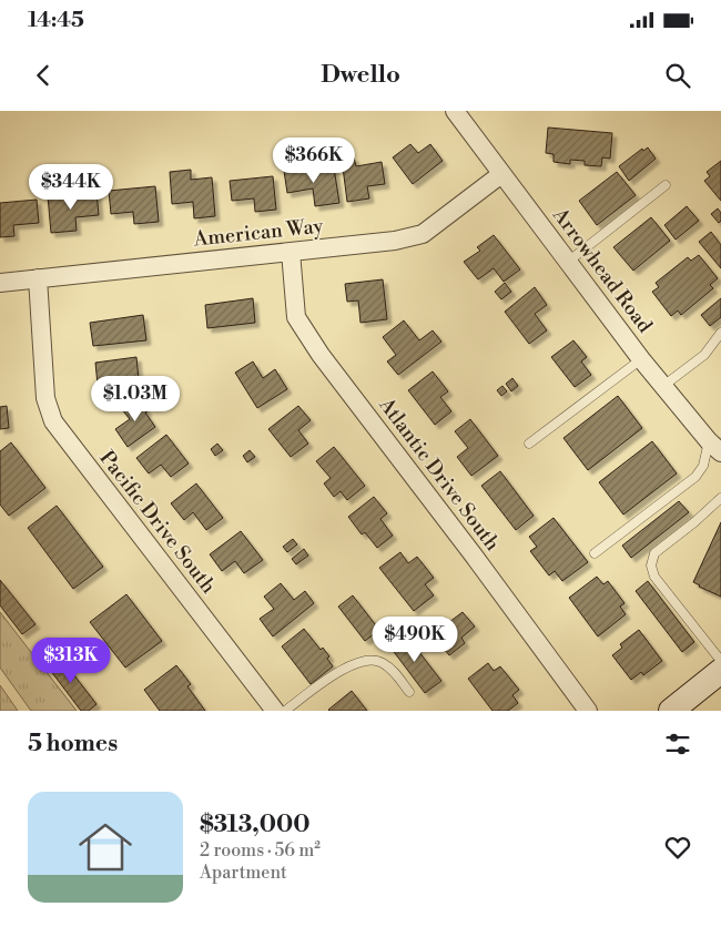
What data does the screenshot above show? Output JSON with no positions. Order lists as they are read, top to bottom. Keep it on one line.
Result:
{"streets":{"street":["American Way","Arrowhead Road","Atlantic Drive South","Pacific Drive South"]},"crossings":[["American Way","Arrowhead Road"],["American Way","Atlantic Drive South"],["American Way","Pacific Drive South"]],"page":{"status":"14:45","header":"Dwello","price":["$366K","$344K","$1.03M","$490K","$313K"],"heading":"5 homes","list":[{"name":"$313,000","note":"2 rooms · 56 m² · Apartment"}]}}
